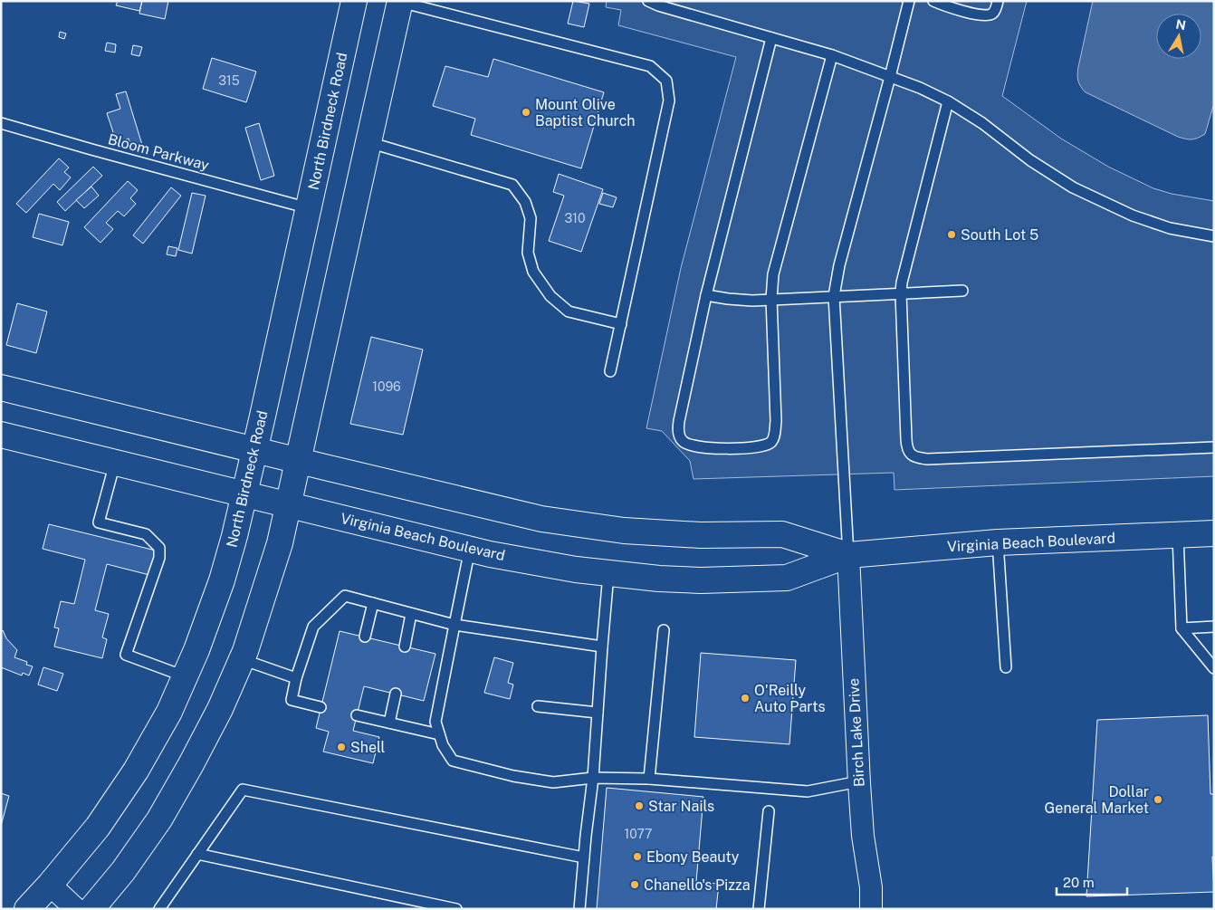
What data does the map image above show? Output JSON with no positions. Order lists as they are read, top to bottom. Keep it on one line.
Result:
{"streets":{"main road":["North Birdneck Road","Virginia Beach Boulevard"],"street":["Birch Lake Drive"],"lane":["Bloom Parkway"]},"crossings":[["North Birdneck Road","Bloom Parkway"],["North Birdneck Road","Virginia Beach Boulevard"],["Virginia Beach Boulevard","Birch Lake Drive"]],"places":["Mount Olive Baptist Church","South Lot 5","O'Reilly Auto Parts","Shell","Dollar General Market","Star Nails","Ebony Beauty","Chanello's Pizza"],"house_numbers":["315","310","1096","1077"],"scale_bar":"20 m","north":"top"}
